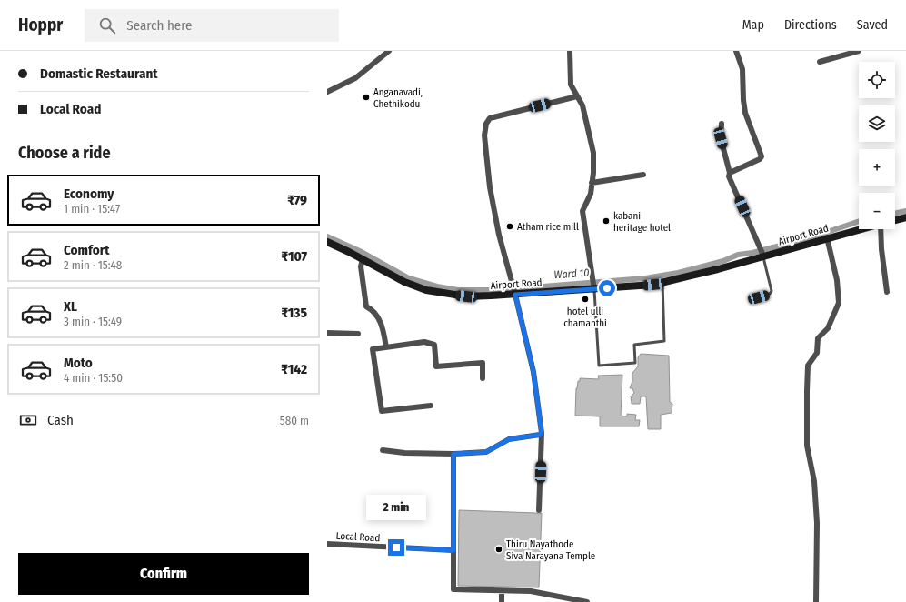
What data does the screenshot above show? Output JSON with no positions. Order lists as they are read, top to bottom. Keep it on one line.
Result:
{"streets":{"main road":["Airport Road"],"street":["Local Road"]},"water":["Ward 10"],"places":["Anganavadi, Chethikodu","kabani heritage hotel","Atham rice mill","hotel ulli chamanthi","Thiru Nayathode Siva Narayana Temple"],"page":{"header":"Hoppr","search":"Search here","nav":["Map","Directions","Saved"],"banner":["Domastic Restaurant","Local Road"],"map_buttons":["+","−"],"heading":"Choose a ride","list":[{"name":"Economy","note":"1 min · 15:47","value":"₹79"},{"name":"Comfort","note":"2 min · 15:48","value":"₹107"},{"name":"XL","note":"3 min · 15:49","value":"₹135"},{"name":"Moto","note":"4 min · 15:50","value":"₹142"}],"pay":["Cash","580 m"],"bubble":"2 min","buttons":"Confirm"}}
